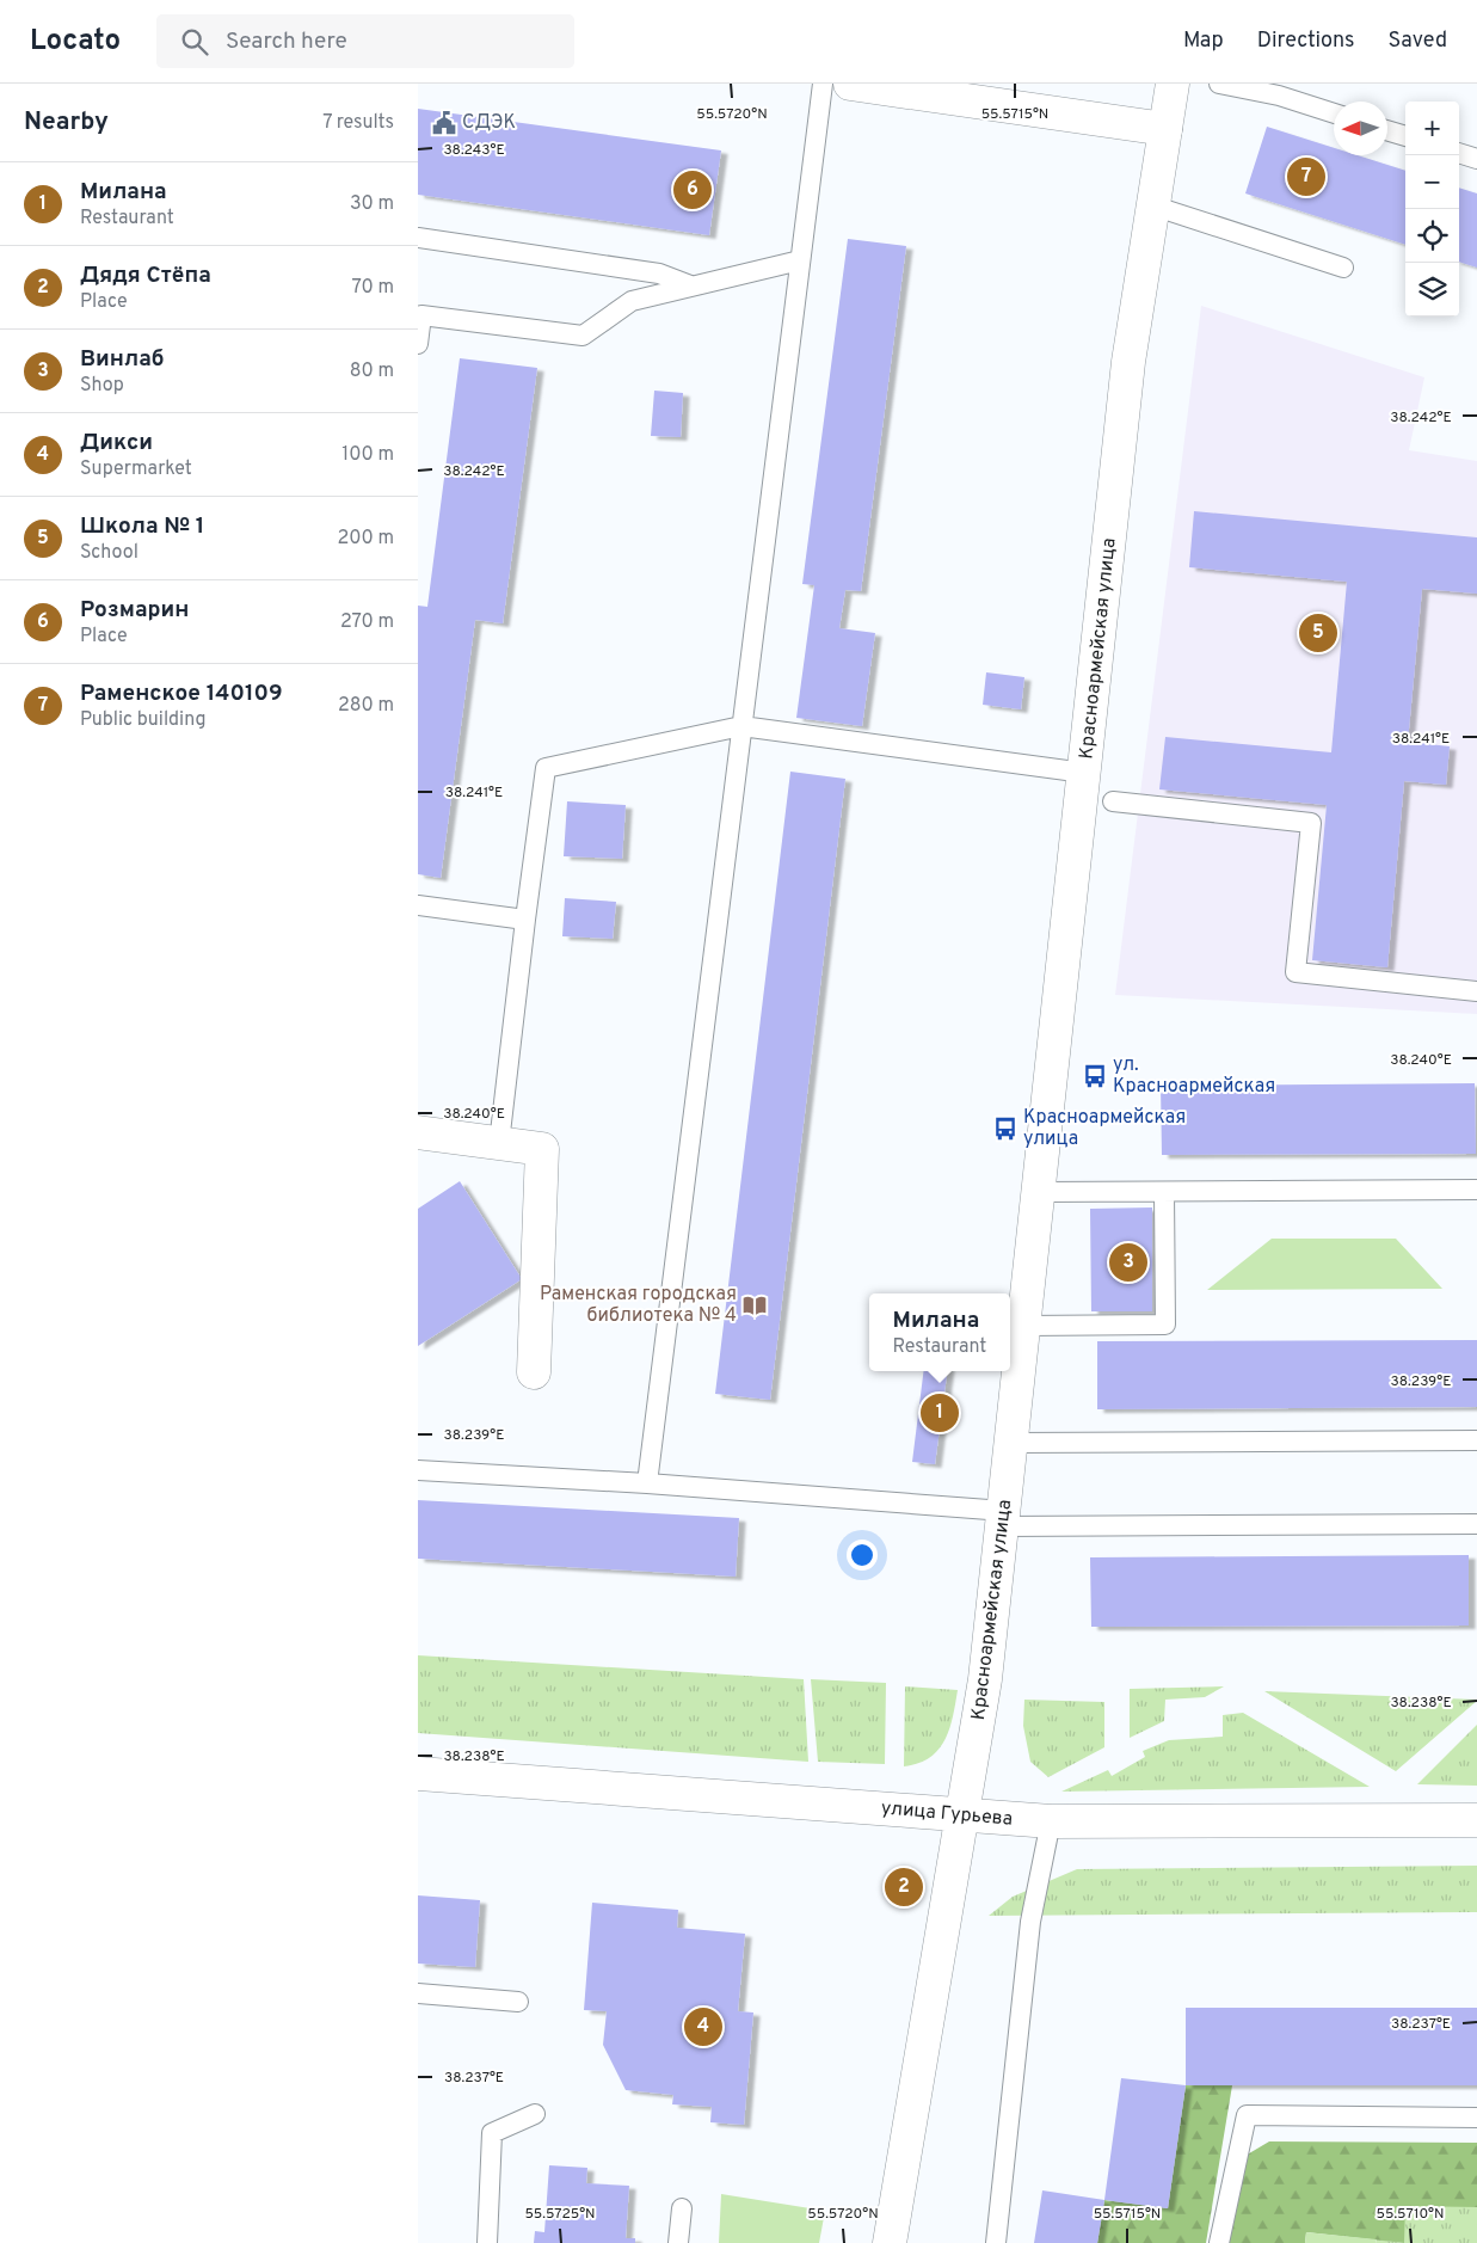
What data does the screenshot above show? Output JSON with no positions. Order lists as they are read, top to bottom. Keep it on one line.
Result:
{"streets":{"main road":["Красноармейская улица","улица Гурьева"]},"crossings":[["Красноармейская улица","улица Гурьева"]],"places":{"public building":["СДЭК"],"bus stop":["ул. Красноармейская","Красноармейская улица"],"library":["Раменская городская библиотека № 4"]},"north":"left","page":{"header":"Locato","search":"Search here","nav":["Map","Directions","Saved"],"heading":["Nearby","7 results"],"map_buttons":["+","−"],"pins":["7","6","5","3","1","2","4"],"list":[{"mark":"1","name":"Милана","note":"Restaurant","value":"30 m"},{"mark":"2","name":"Дядя Стёпа","note":"Place","value":"70 m"},{"mark":"3","name":"Винлаб","note":"Shop","value":"80 m"},{"mark":"4","name":"Дикси","note":"Supermarket","value":"100 m"},{"mark":"5","name":"Школа № 1","note":"School","value":"200 m"},{"mark":"6","name":"Розмарин","note":"Place","value":"270 m"},{"mark":"7","name":"Раменское 140109","note":"Public building","value":"280 m"}],"popup":["Милана","Restaurant"]},"coordinates":["55.5720°N","55.5715°N","38.243°E","38.242°E","38.241°E","38.240°E","38.239°E","38.238°E","38.237°E","55.5725°N","55.5710°N"]}
